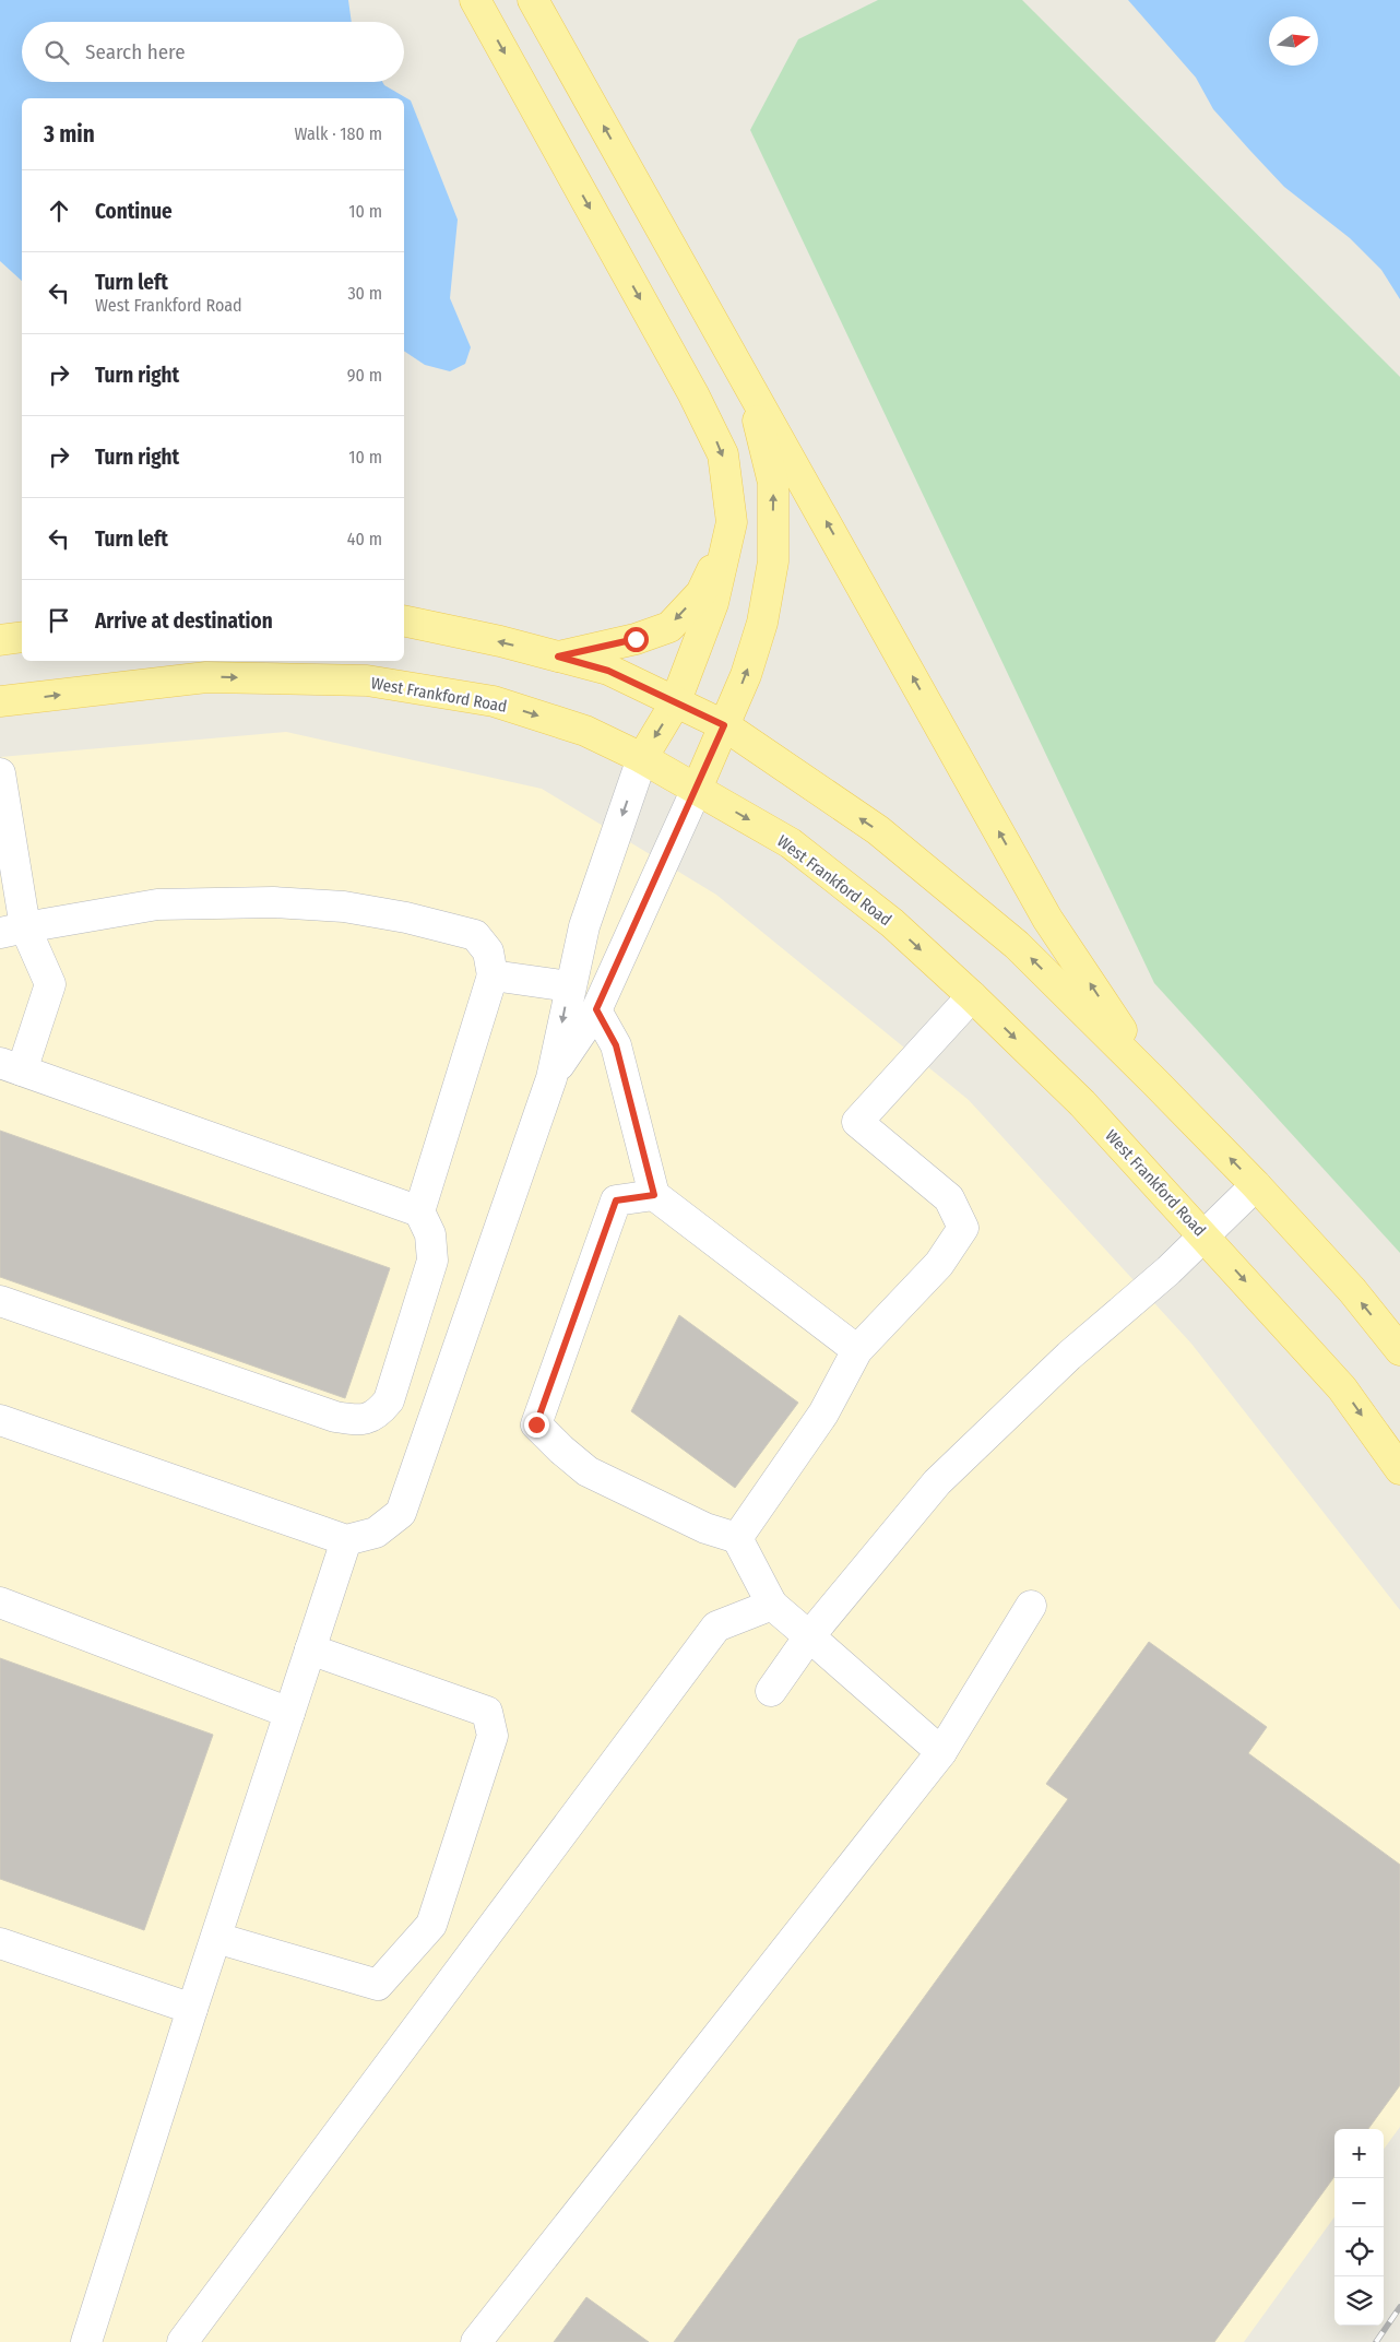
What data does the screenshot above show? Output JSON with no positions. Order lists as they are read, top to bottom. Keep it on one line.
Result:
{"streets":{"main road":["West Frankford Road"]},"north":"right","page":{"search":"Search here","heading":["3 min","Walk · 180 m"],"list":[["Continue","10 m"],["Turn left","West Frankford Road","30 m"],["Turn right","90 m"],["Turn right","10 m"],["Turn left","40 m"],"Arrive at destination"],"map_buttons":["+","−"]}}
